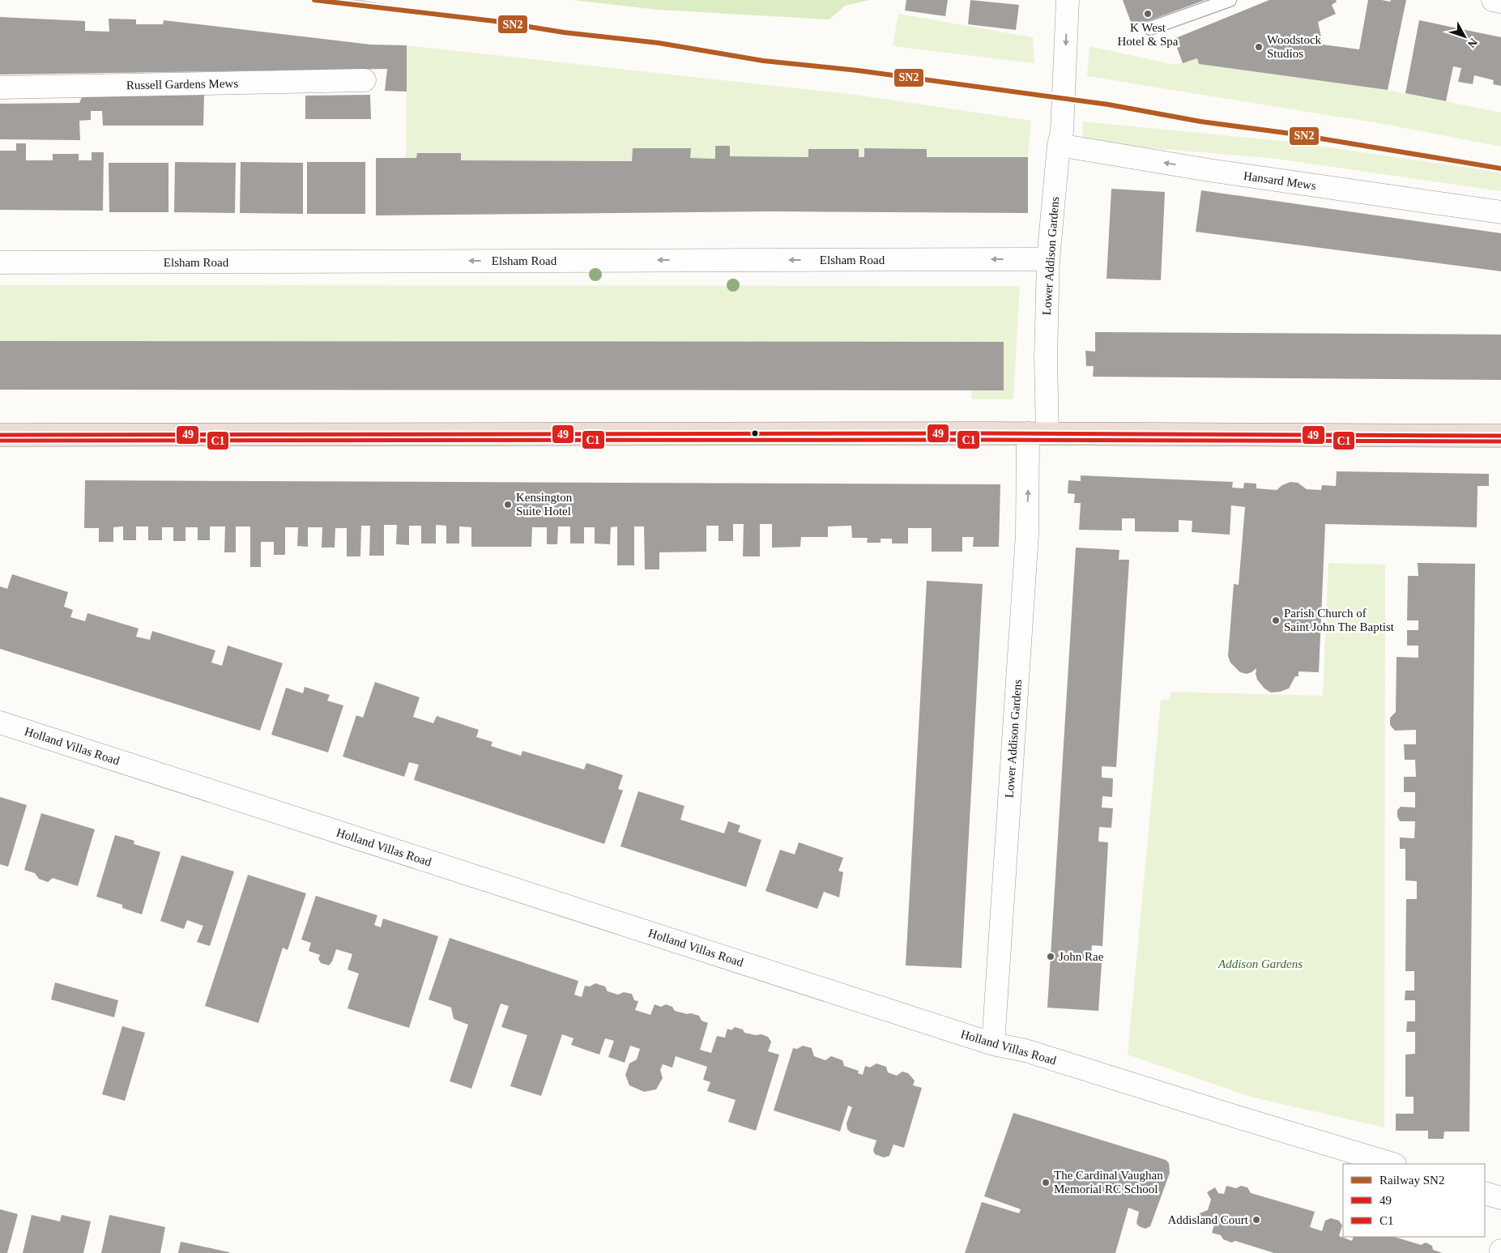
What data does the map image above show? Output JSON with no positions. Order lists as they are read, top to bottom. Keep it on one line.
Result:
{"streets":{"street":["Russell Gardens Mews","Hansard Mews","Lower Addison Gardens","Elsham Road","Holland Villas Road"]},"crossings":[["Hansard Mews","Lower Addison Gardens"],["Lower Addison Gardens","Elsham Road"],["Lower Addison Gardens","Holland Villas Road"]],"one_way":["Hansard Mews","Elsham Road"],"parks":["Addison Gardens"],"places":["K West Hotel & Spa","Woodstock Studios","Kensington Suite Hotel","Parish Church of Saint John The Baptist","John Rae","The Cardinal Vaughan Memorial RC School","Addisland Court"],"lines":["rail line SN2","transit line 49","transit line C1"],"legend":["Railway SN2","49","C1"],"north":"bottom right"}
